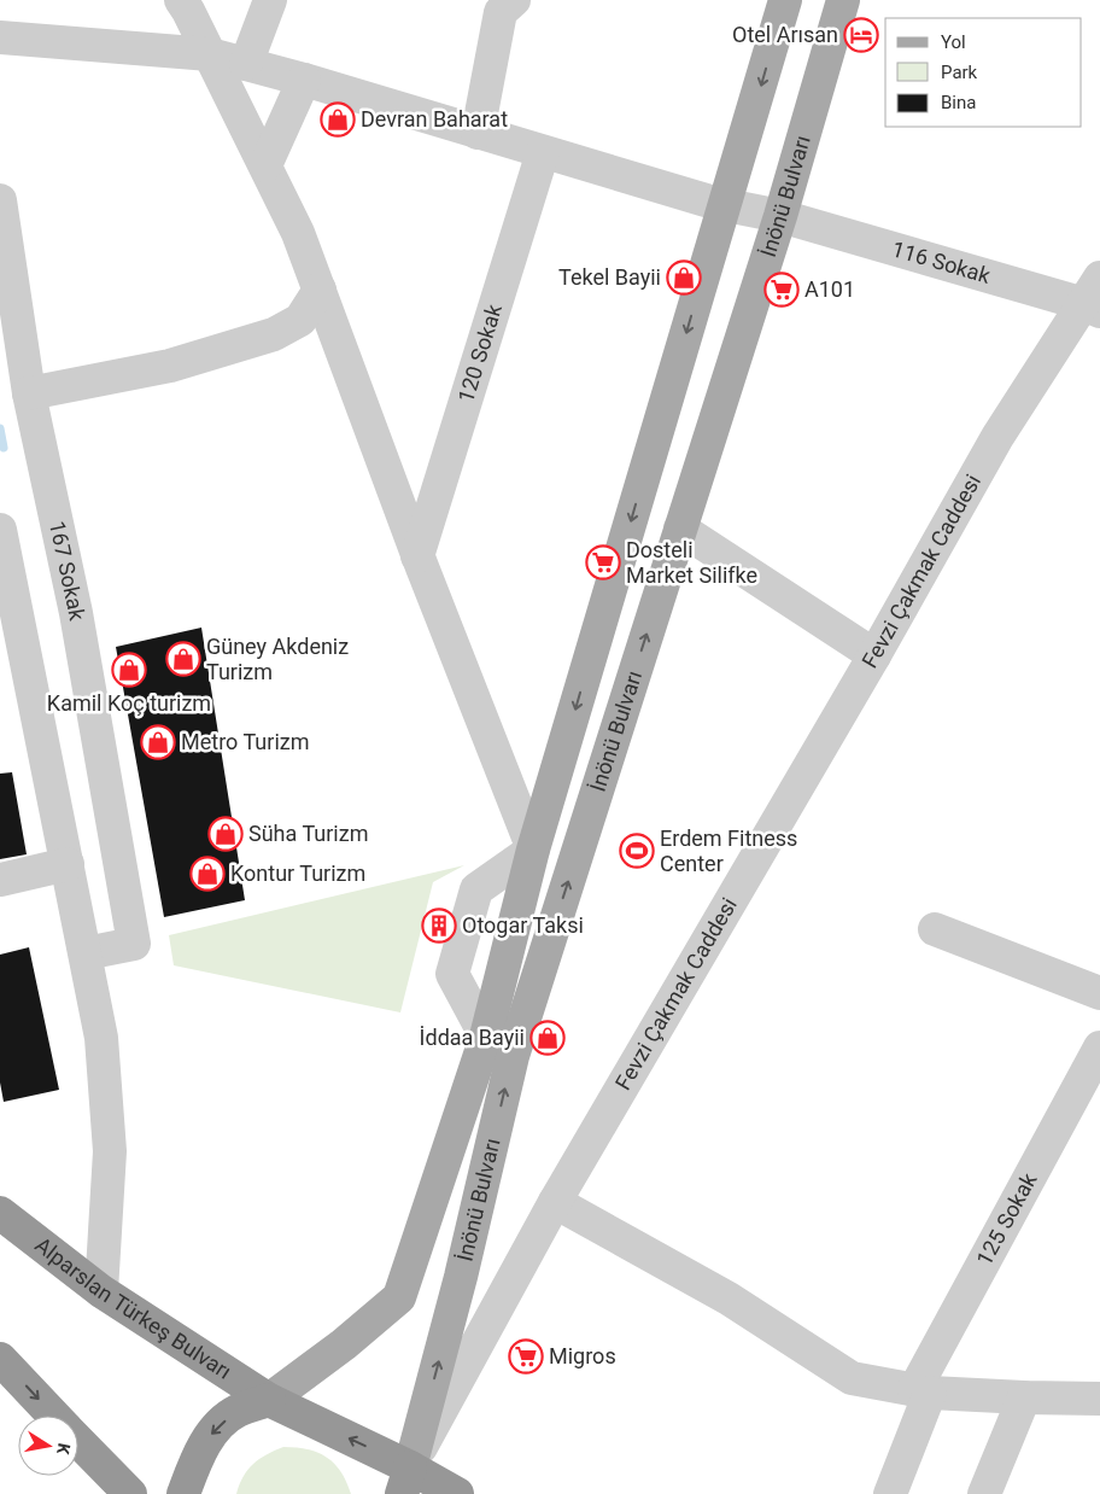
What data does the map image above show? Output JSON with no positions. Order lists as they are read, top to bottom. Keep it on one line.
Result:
{"streets":{"highway":["Alparslan Türkeş Bulvarı"],"main road":["İnönü Bulvarı"],"street":["116 Sokak","120 Sokak","167 Sokak","Fevzi Çakmak Caddesi","125 Sokak"]},"crossings":[["İnönü Bulvarı","116 Sokak"],["İnönü Bulvarı","Fevzi Çakmak Caddesi"],["İnönü Bulvarı","Alparslan Türkeş Bulvarı"],["116 Sokak","120 Sokak"],["116 Sokak","Fevzi Çakmak Caddesi"],["Fevzi Çakmak Caddesi","Alparslan Türkeş Bulvarı"]],"places":{"hotel":["Otel Arısan"],"shop":["Devran Baharat","Tekel Bayii","Güney Akdeniz Turizm","Kamil Koç turizm","Metro Turizm","Süha Turizm","Kontur Turizm","İddaa Bayii"],"supermarket":["A101","Dosteli Market Silifke","Migros"],"sports":["Erdem Fitness Center"],"building":["Otogar Taksi"]},"legend":["Yol","Park","Bina"],"north":"right"}
